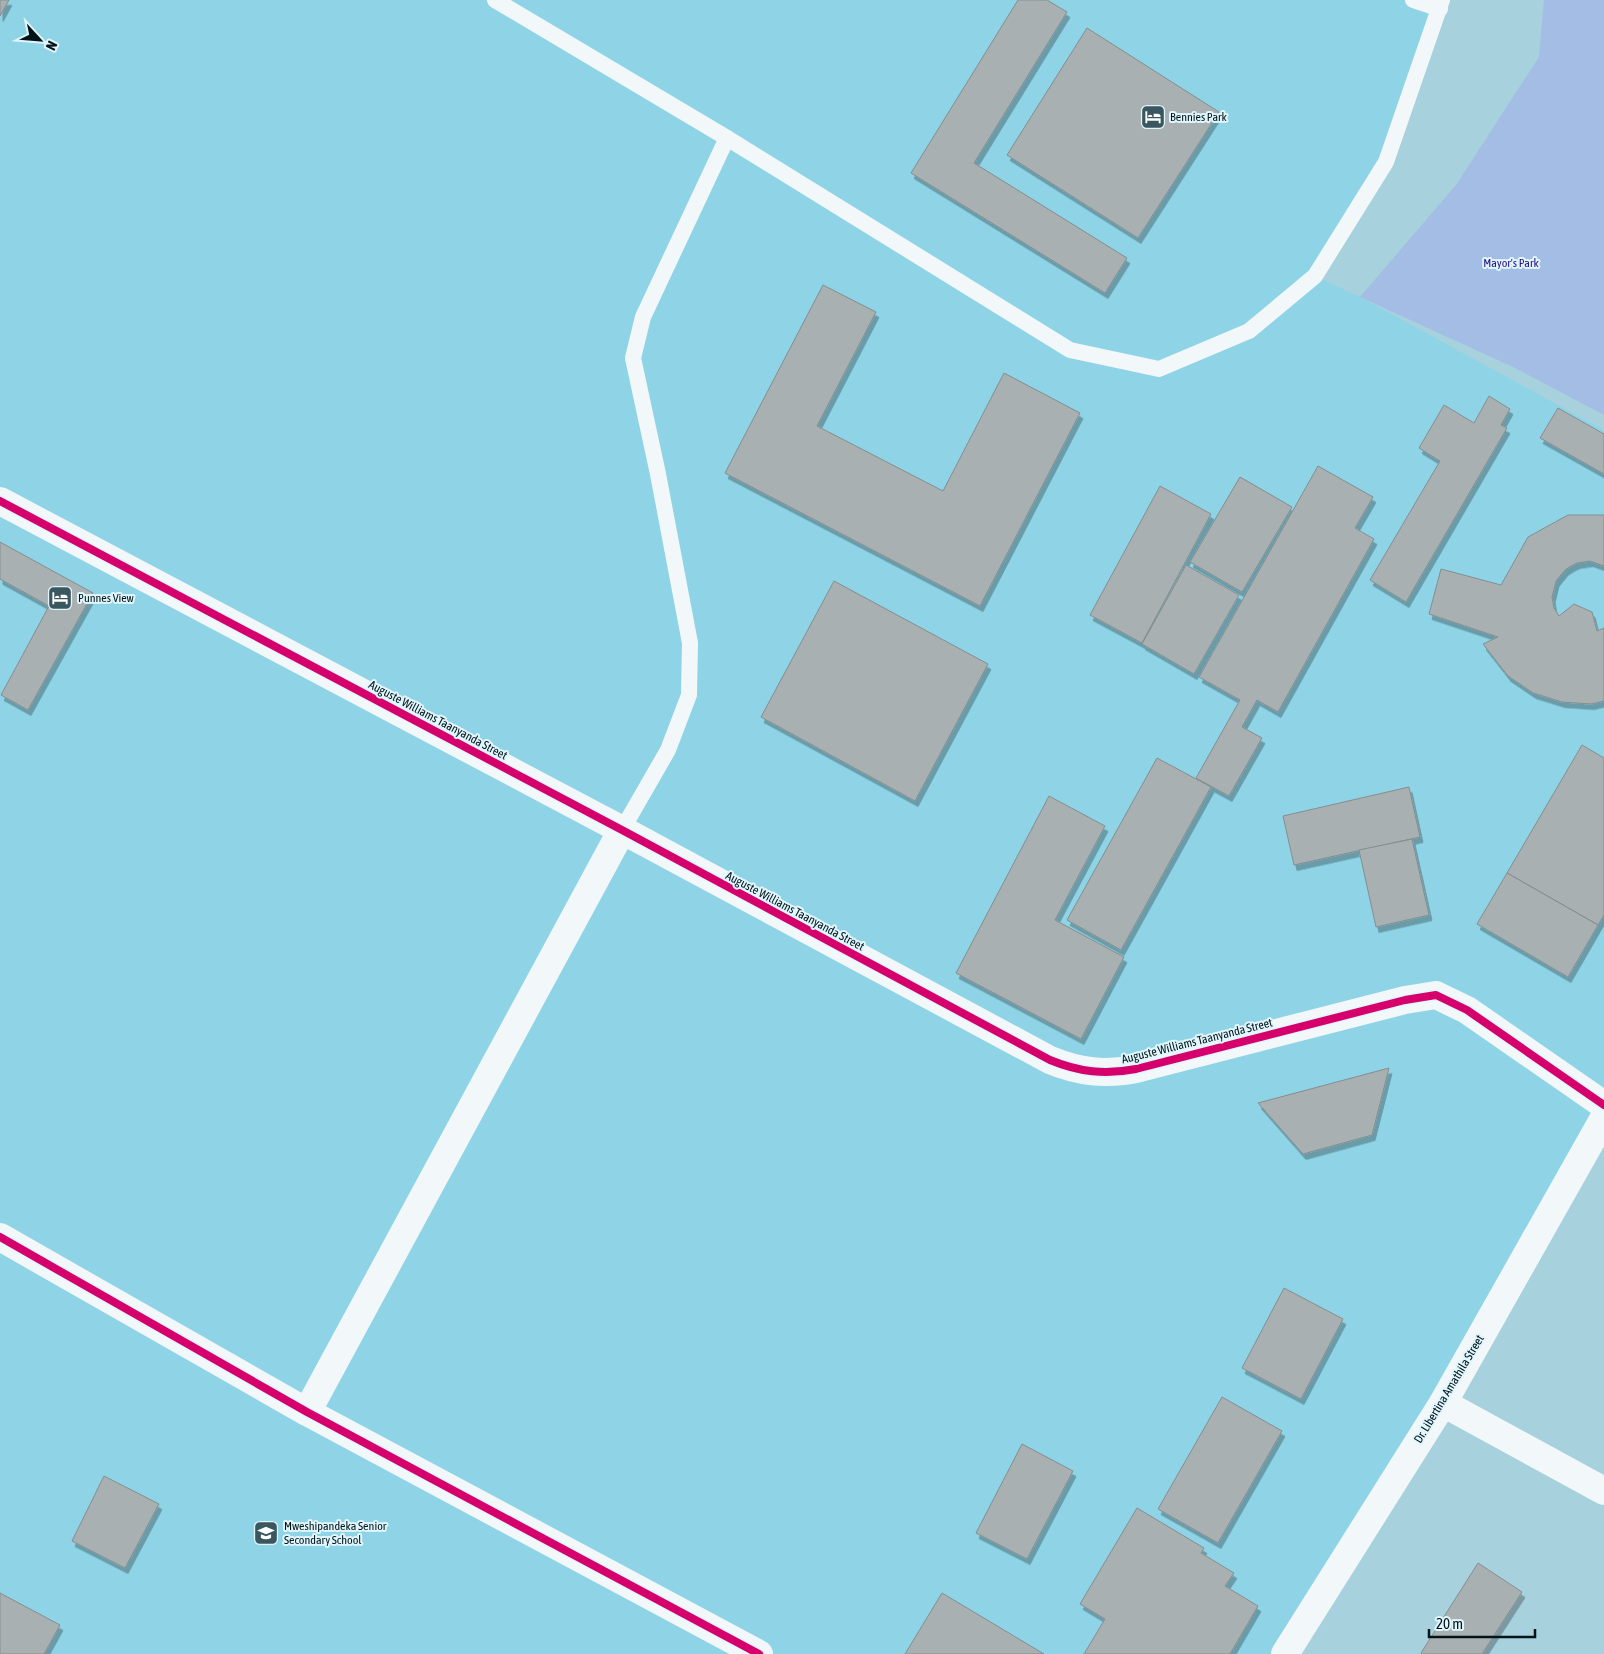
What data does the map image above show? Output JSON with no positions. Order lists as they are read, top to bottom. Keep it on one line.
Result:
{"streets":{"street":["Auguste Williams Taanyanda Street","Dr. Libertina Amathila Street"]},"parks":["Mayor's Park"],"places":{"hotel":["Bennies Park","Punnes View"],"school or university":["Mweshipandeka Senior Secondary School"]},"scale_bar":"20 m","north":"bottom right"}
